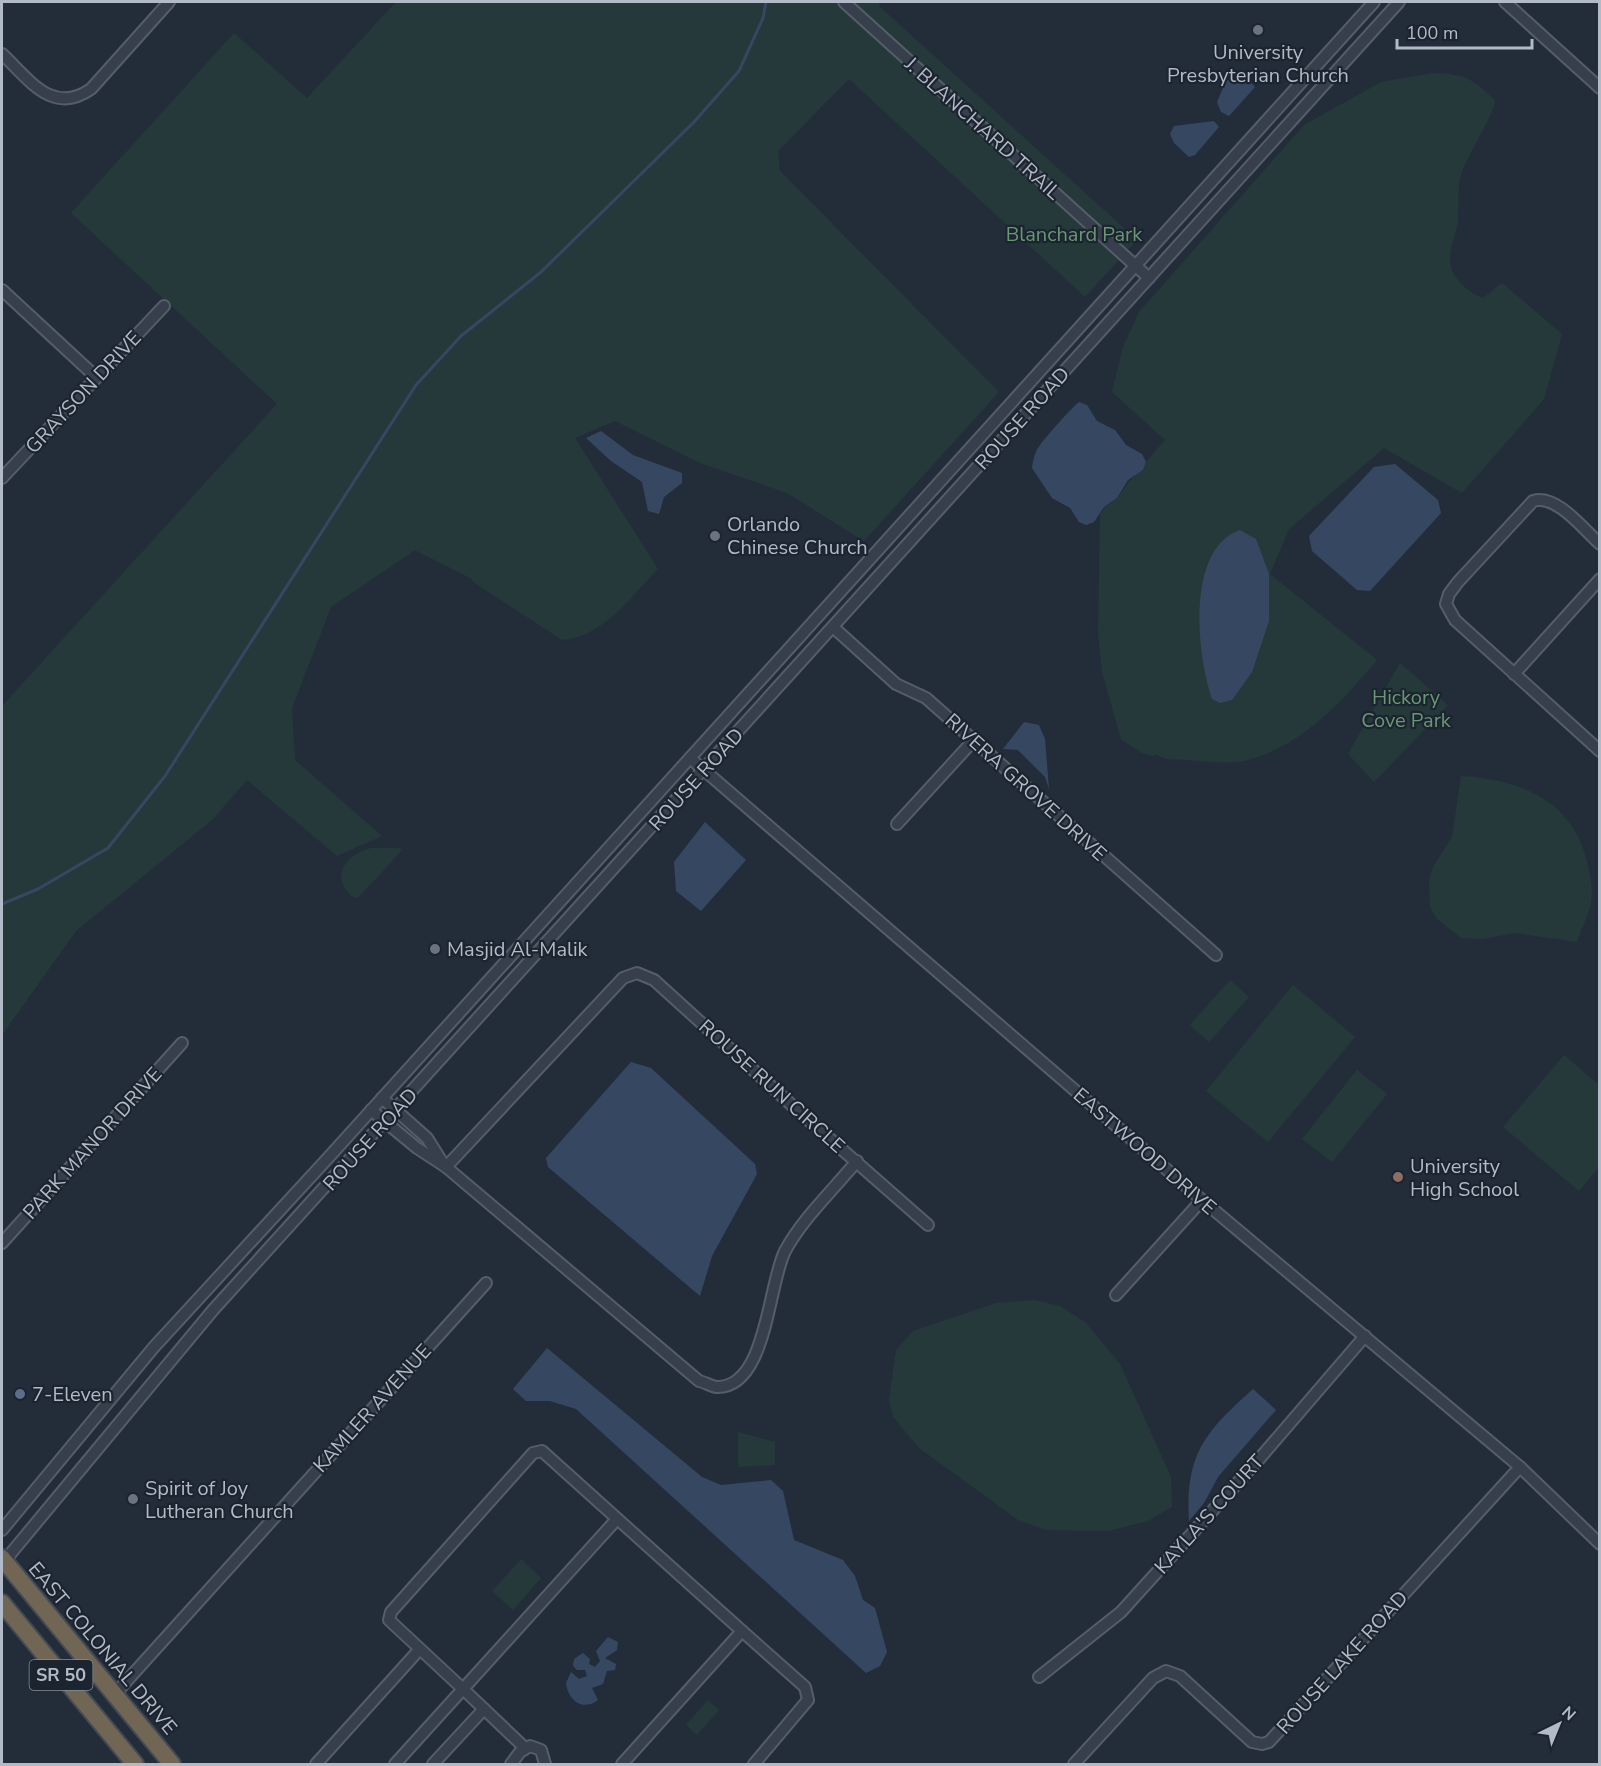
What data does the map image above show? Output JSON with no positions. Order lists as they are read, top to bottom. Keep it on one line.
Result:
{"streets":{"highway":["EAST COLONIAL DRIVE","SR 50"],"street":["J. BLANCHARD TRAIL","GRAYSON DRIVE","ROUSE ROAD","RIVERA GROVE DRIVE","ROUSE RUN CIRCLE","PARK MANOR DRIVE","EASTWOOD DRIVE","KAMLER AVENUE","KAYLA'S COURT","ROUSE LAKE ROAD"]},"crossings":[["J. BLANCHARD TRAIL","ROUSE ROAD"],["ROUSE ROAD","RIVERA GROVE DRIVE"],["ROUSE ROAD","ROUSE RUN CIRCLE"],["ROUSE ROAD","EASTWOOD DRIVE"],["ROUSE ROAD","EAST COLONIAL DRIVE"],["EASTWOOD DRIVE","KAYLA'S COURT"],["EASTWOOD DRIVE","ROUSE LAKE ROAD"],["KAMLER AVENUE","EAST COLONIAL DRIVE"]],"parks":["Blanchard Park","Hickory Cove Park"],"places":["University Presbyterian Church","Orlando Chinese Church","Masjid Al-Malik","University High School","7-Eleven","Spirit of Joy Lutheran Church"],"scale_bar":"100 m","north":"top right"}
